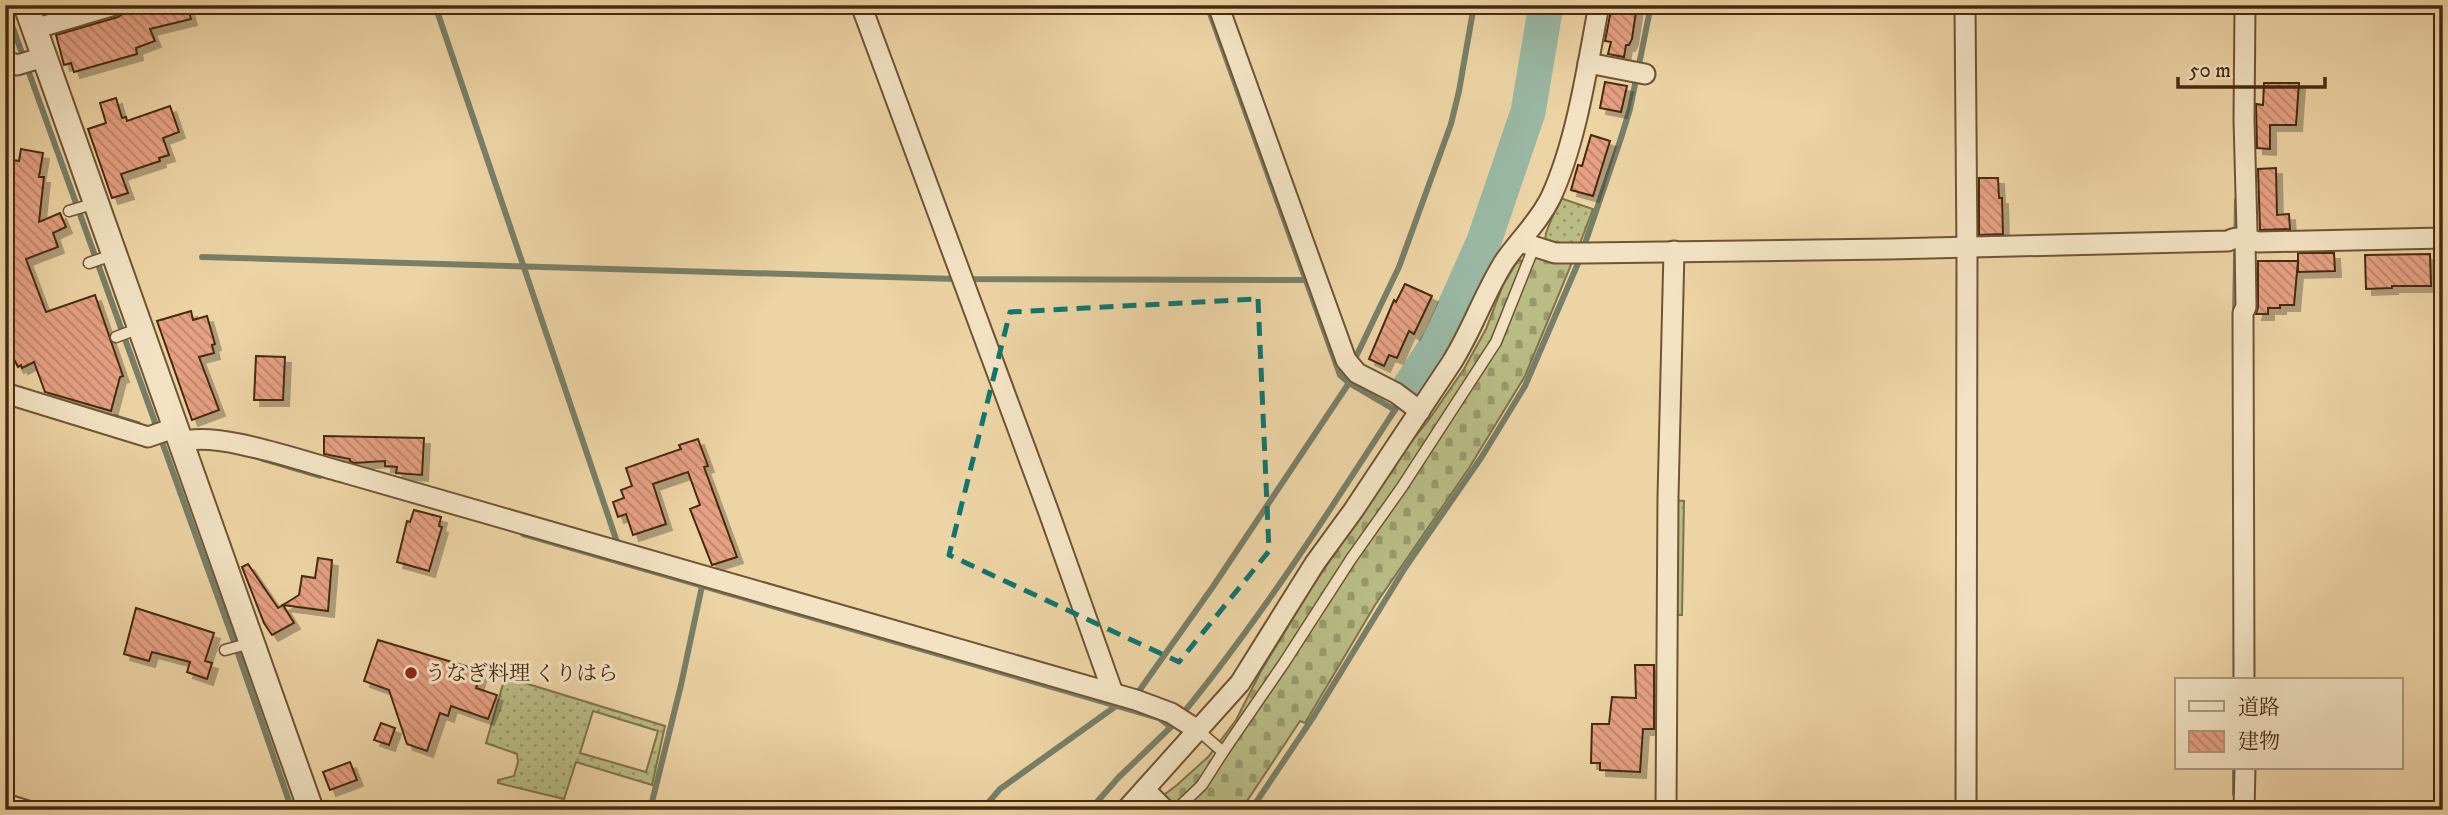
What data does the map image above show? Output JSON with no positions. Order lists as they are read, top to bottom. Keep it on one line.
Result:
{"places":["うなぎ料理 くりはら"],"legend":["道路","建物"],"scale_bar":"50 m"}
